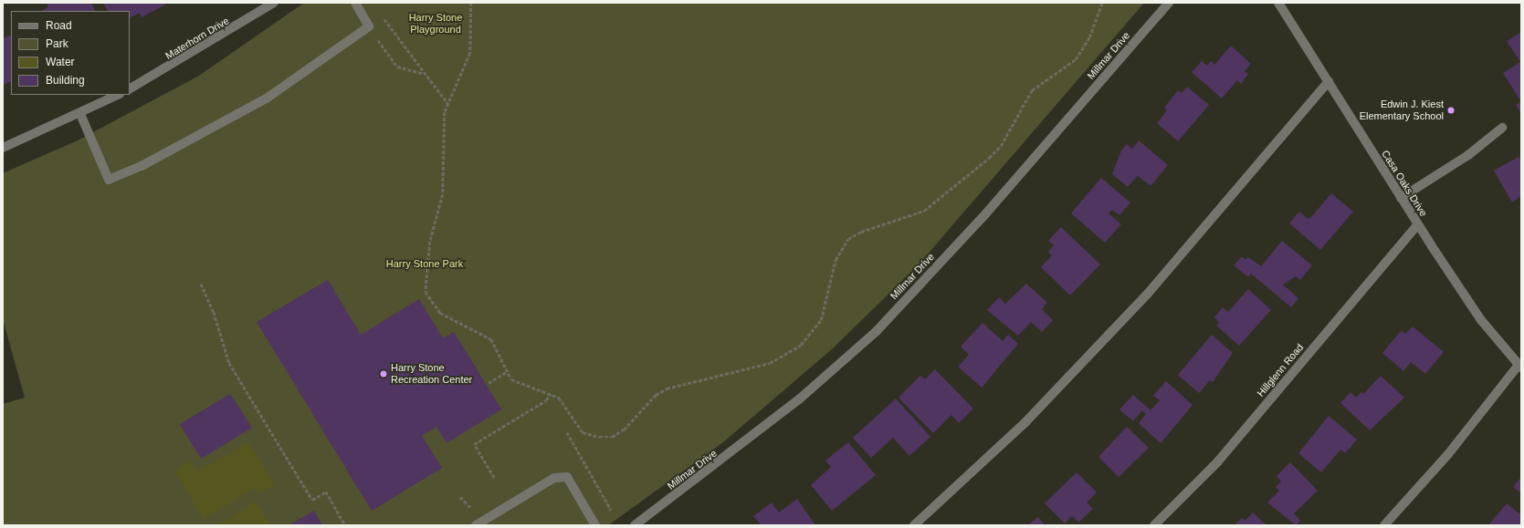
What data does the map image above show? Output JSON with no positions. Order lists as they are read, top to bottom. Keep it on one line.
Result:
{"streets":{"street":["Materhorn Drive","Millmar Drive","Casa Oaks Drive","Hillglenn Road"]},"crossings":[["Casa Oaks Drive","Hillglenn Road"]],"parks":["Harry Stone Playground","Harry Stone Park"],"places":["Edwin J. Kiest Elementary School","Harry Stone Recreation Center"],"legend":["Road","Park","Water","Building"]}
